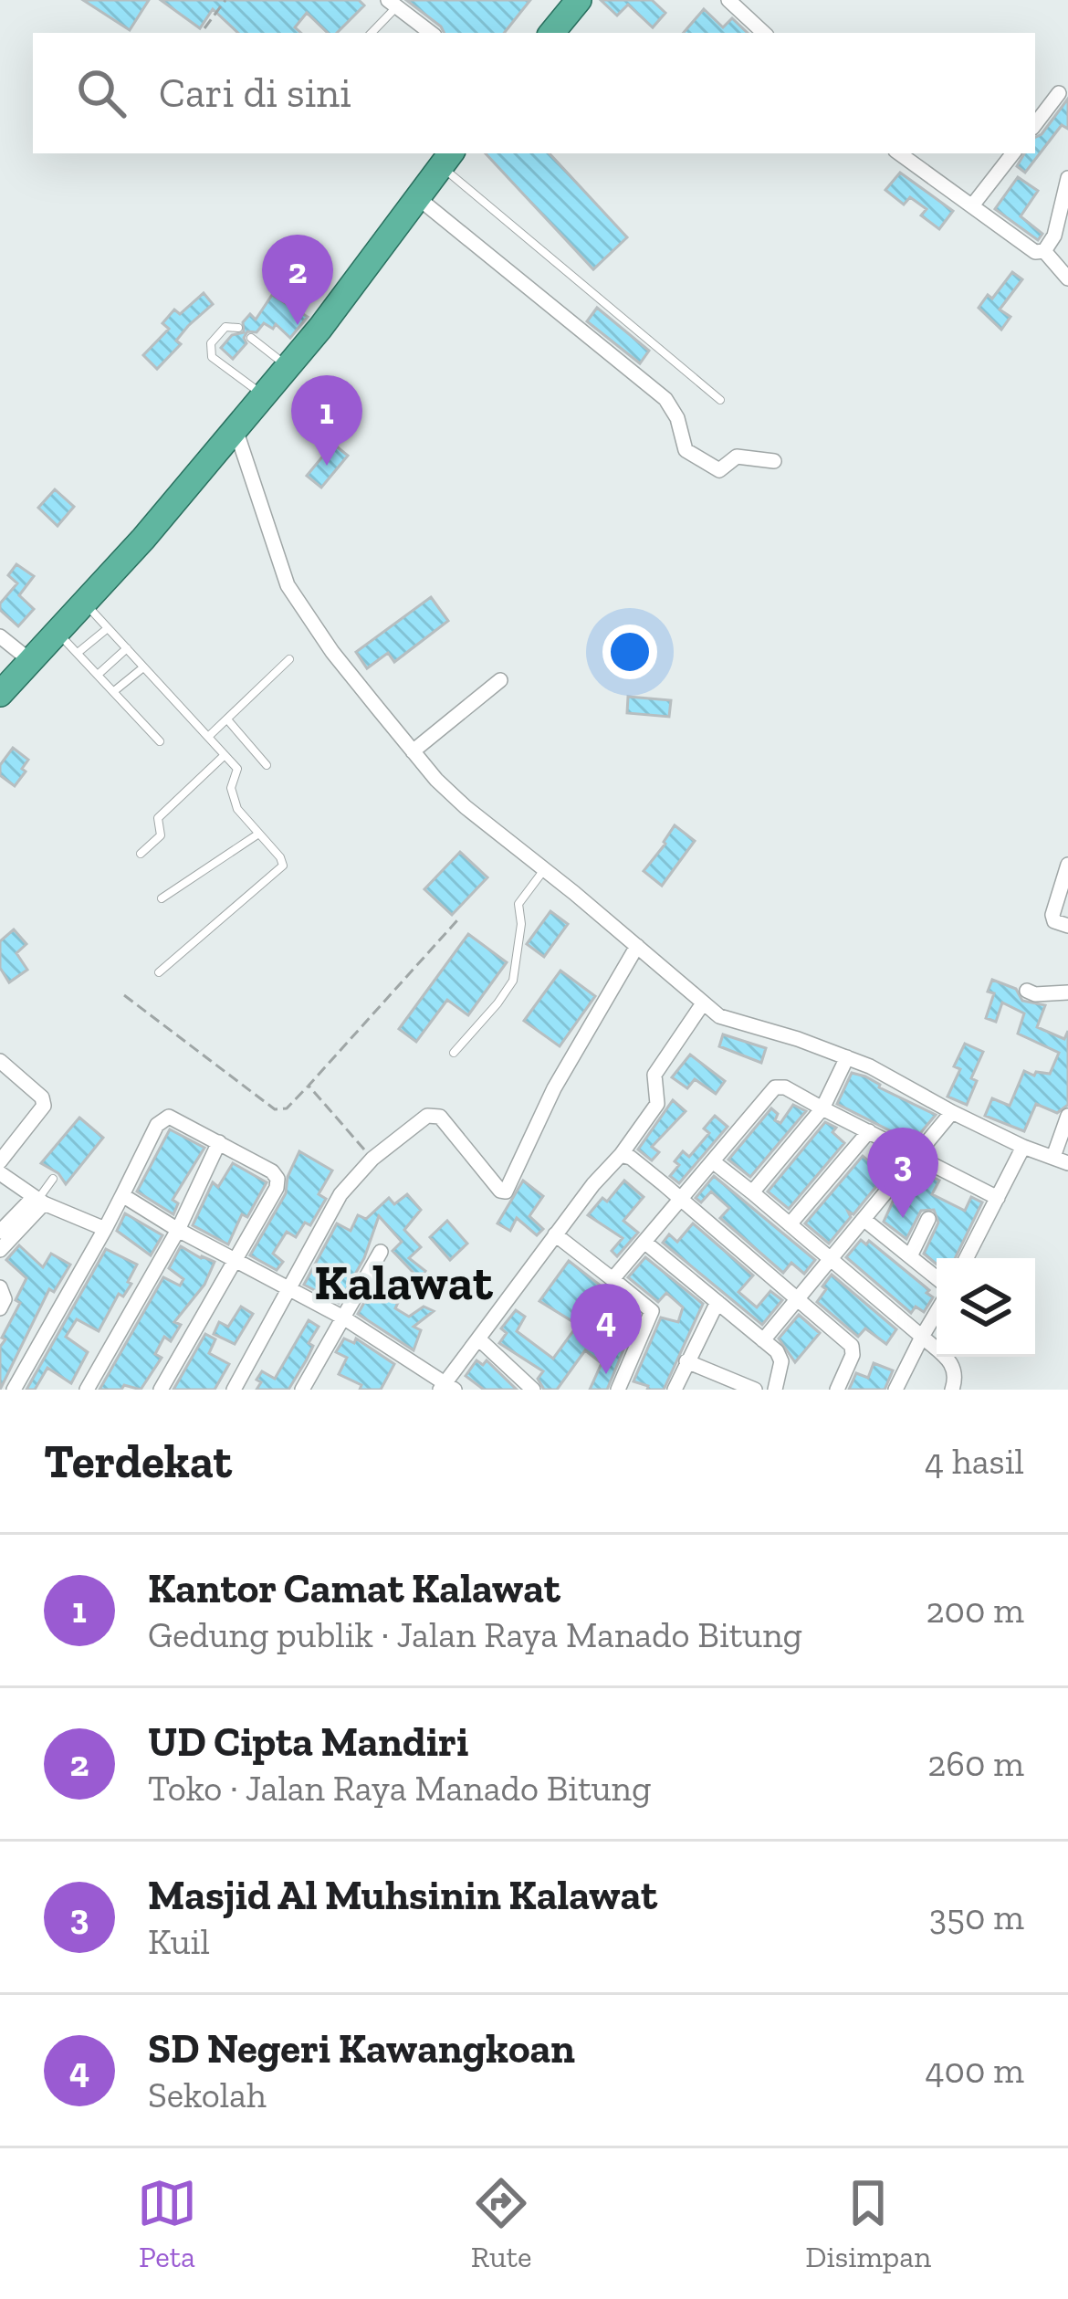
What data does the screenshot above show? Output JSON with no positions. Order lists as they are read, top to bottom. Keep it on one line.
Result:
{"districts":["Kalawat"],"page":{"search":"Cari di sini","pins":["2","1","3","4"],"heading":["Terdekat","4 hasil"],"list":[{"mark":"1","name":"Kantor Camat Kalawat","note":"Gedung publik · Jalan Raya Manado Bitung","value":"200 m"},{"mark":"2","name":"UD Cipta Mandiri","note":"Toko · Jalan Raya Manado Bitung","value":"260 m"},{"mark":"3","name":"Masjid Al Muhsinin Kalawat","note":"Kuil","value":"350 m"},{"mark":"4","name":"SD Negeri Kawangkoan","note":"Sekolah","value":"400 m"}],"nav":["Peta","Rute","Disimpan"]}}
